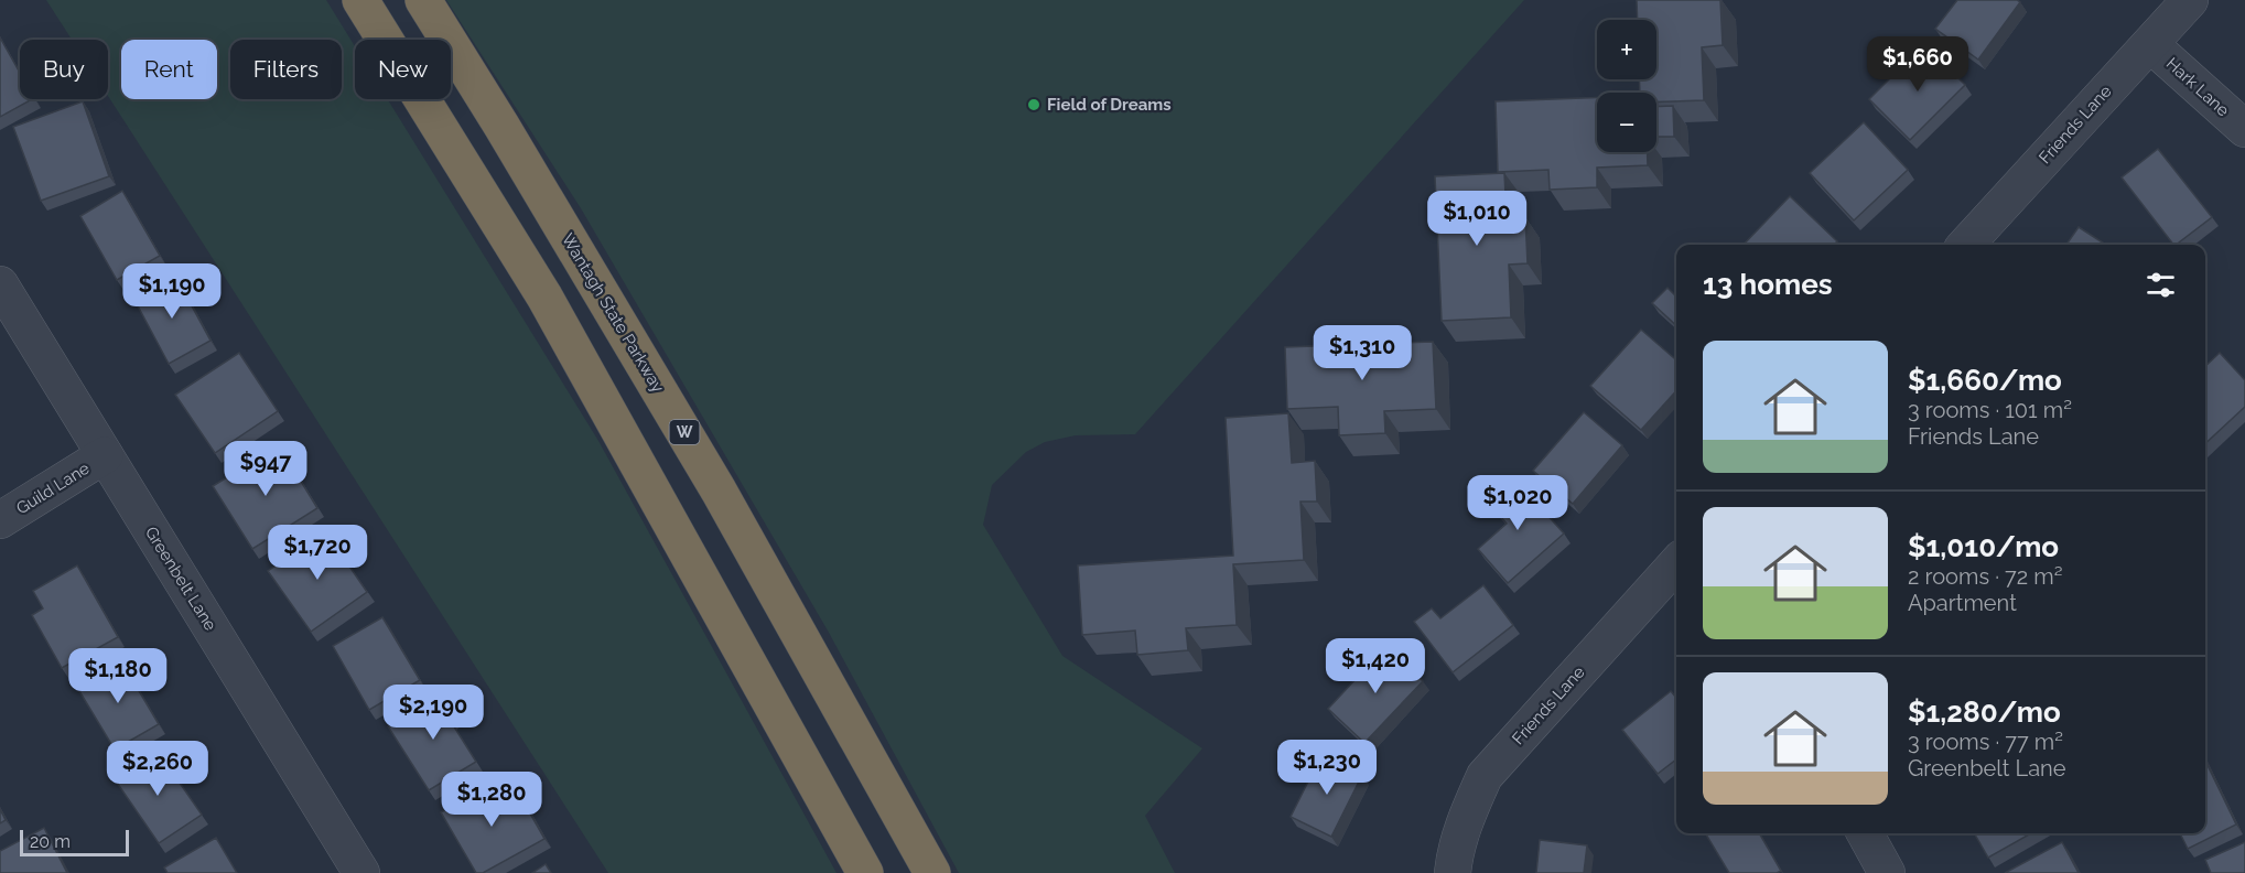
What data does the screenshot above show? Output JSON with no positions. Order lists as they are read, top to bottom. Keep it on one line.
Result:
{"streets":{"highway":["Wantagh State Parkway","W"],"street":["Hark Lane","Friends Lane","Guild Lane","Greenbelt Lane"]},"crossings":[["Hark Lane","Friends Lane"],["Guild Lane","Greenbelt Lane"]],"places":["Field of Dreams"],"scale_bar":"20 m","page":{"map_buttons":["+","−"],"price":["$1,660","$1,010","$1,190","$1,310","$947","$1,020","$1,720","$1,420","$1,180","$2,190","$1,230","$2,260","$1,280"],"chip":["Buy","Rent","Filters","New"],"heading":"13 homes","list":[{"name":"$1,660/mo","note":"3 rooms · 101 m² · Friends Lane"},{"name":"$1,010/mo","note":"2 rooms · 72 m² · Apartment"},{"name":"$1,280/mo","note":"3 rooms · 77 m² · Greenbelt Lane"}],"scale":"20 m"}}
